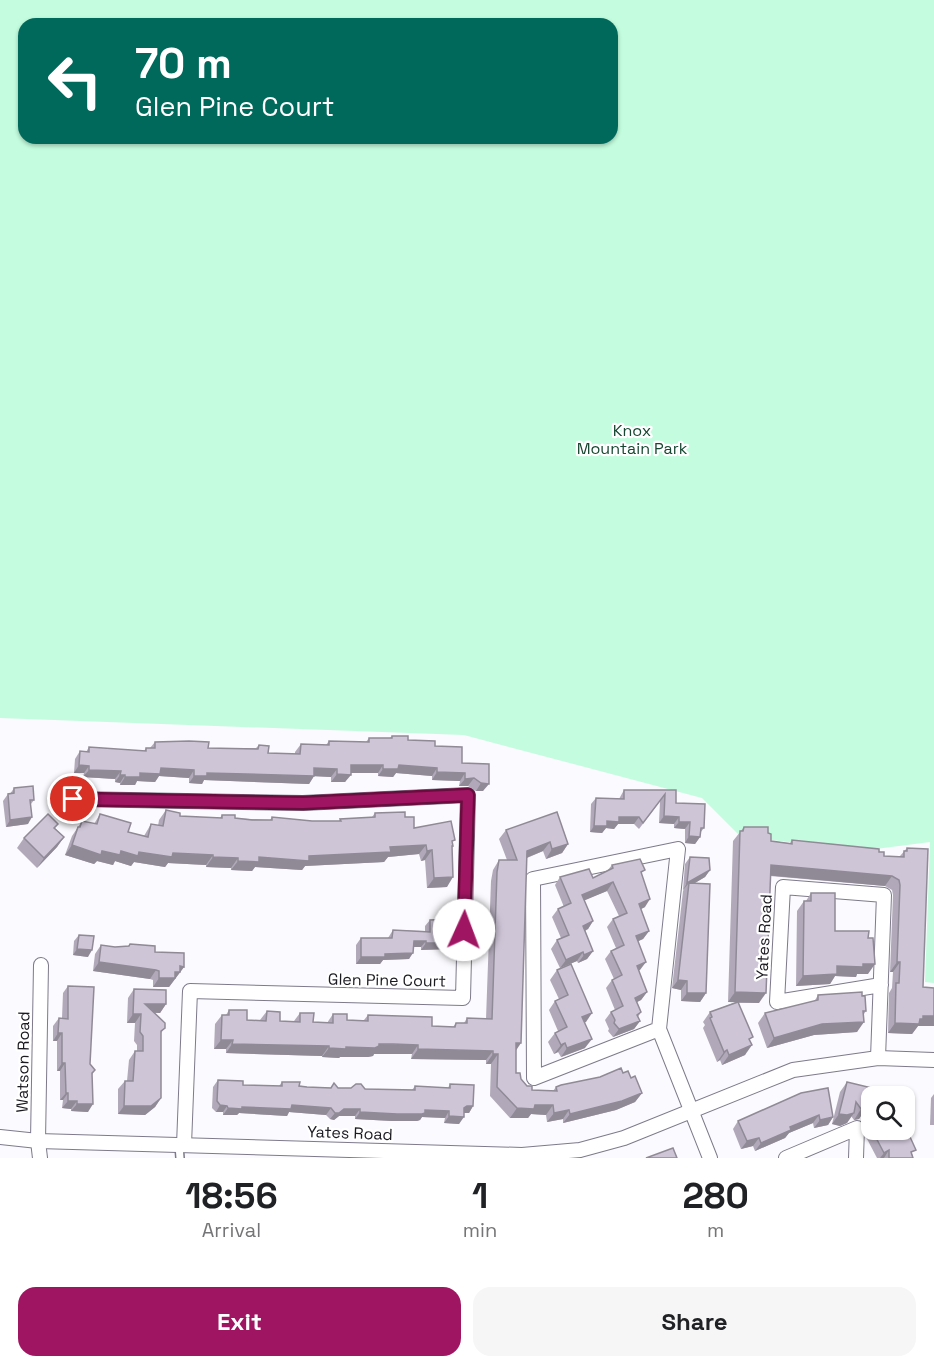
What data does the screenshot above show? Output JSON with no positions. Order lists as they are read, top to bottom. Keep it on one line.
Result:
{"streets":{"street":["Yates Road","Glen Pine Court","Watson Road"]},"crossings":[["Yates Road","Glen Pine Court"],["Yates Road","Watson Road"]],"parks":["Knox Mountain Park"],"page":{"turn":["70 m","Glen Pine Court"],"eta":["18:56","Arrival","1","min","280","m"],"buttons":["Exit","Share"]}}
